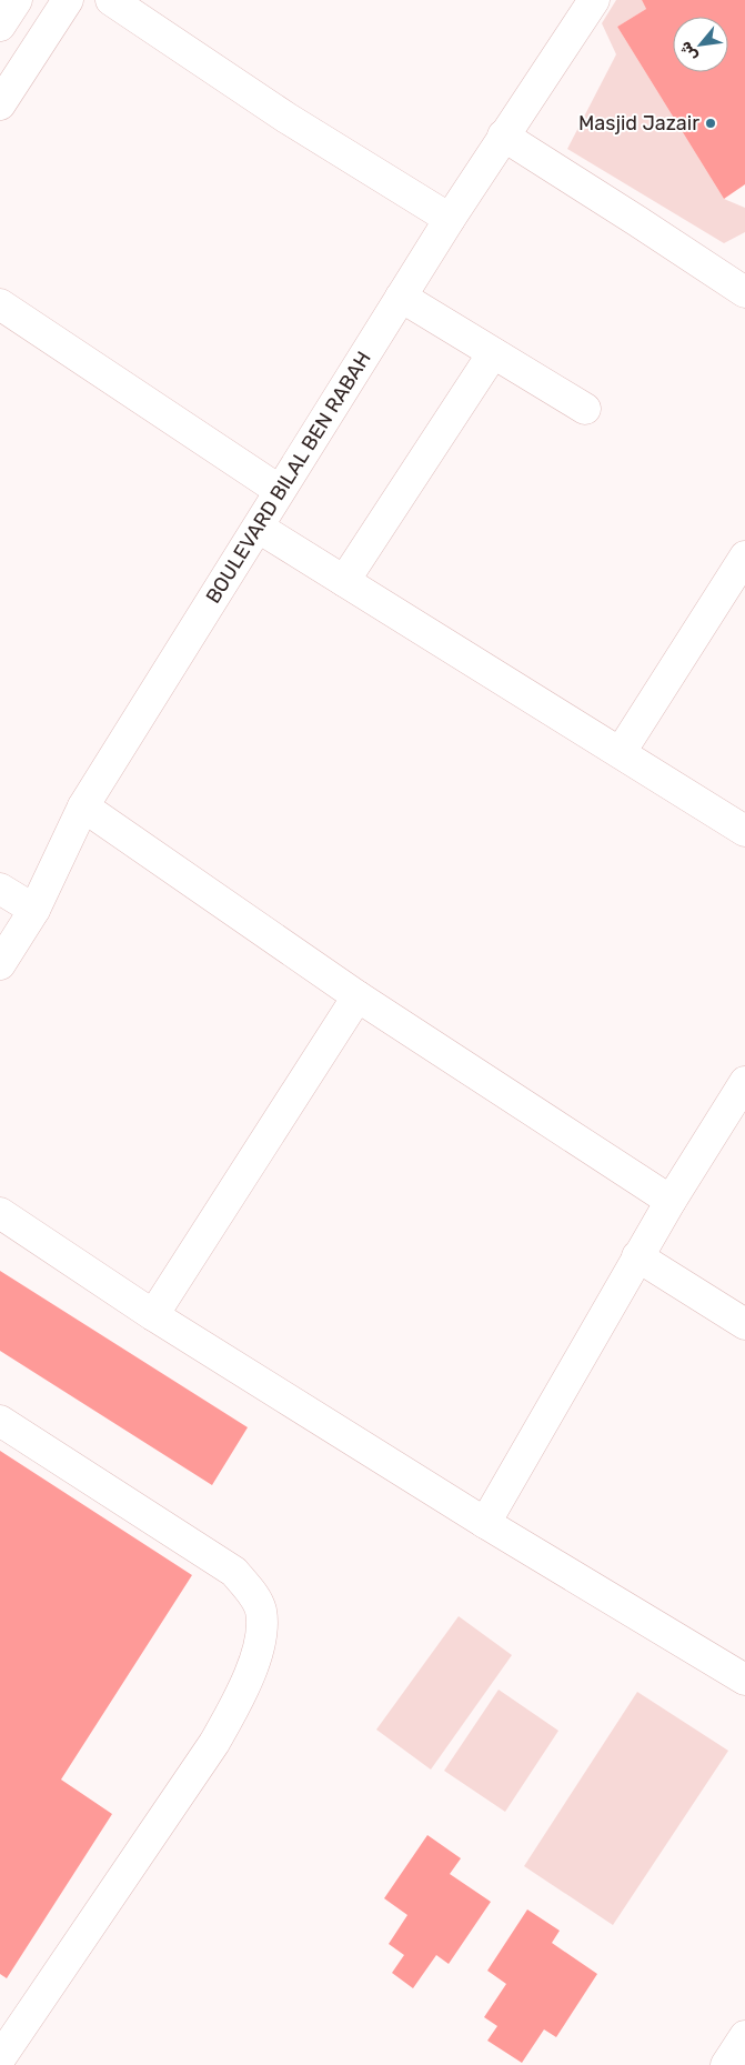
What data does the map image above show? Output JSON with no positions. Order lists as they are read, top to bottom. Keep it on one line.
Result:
{"streets":{"street":["BOULEVARD BILAL BEN RABAH"]},"places":["Masjid Jazair"],"north":"bottom left"}
